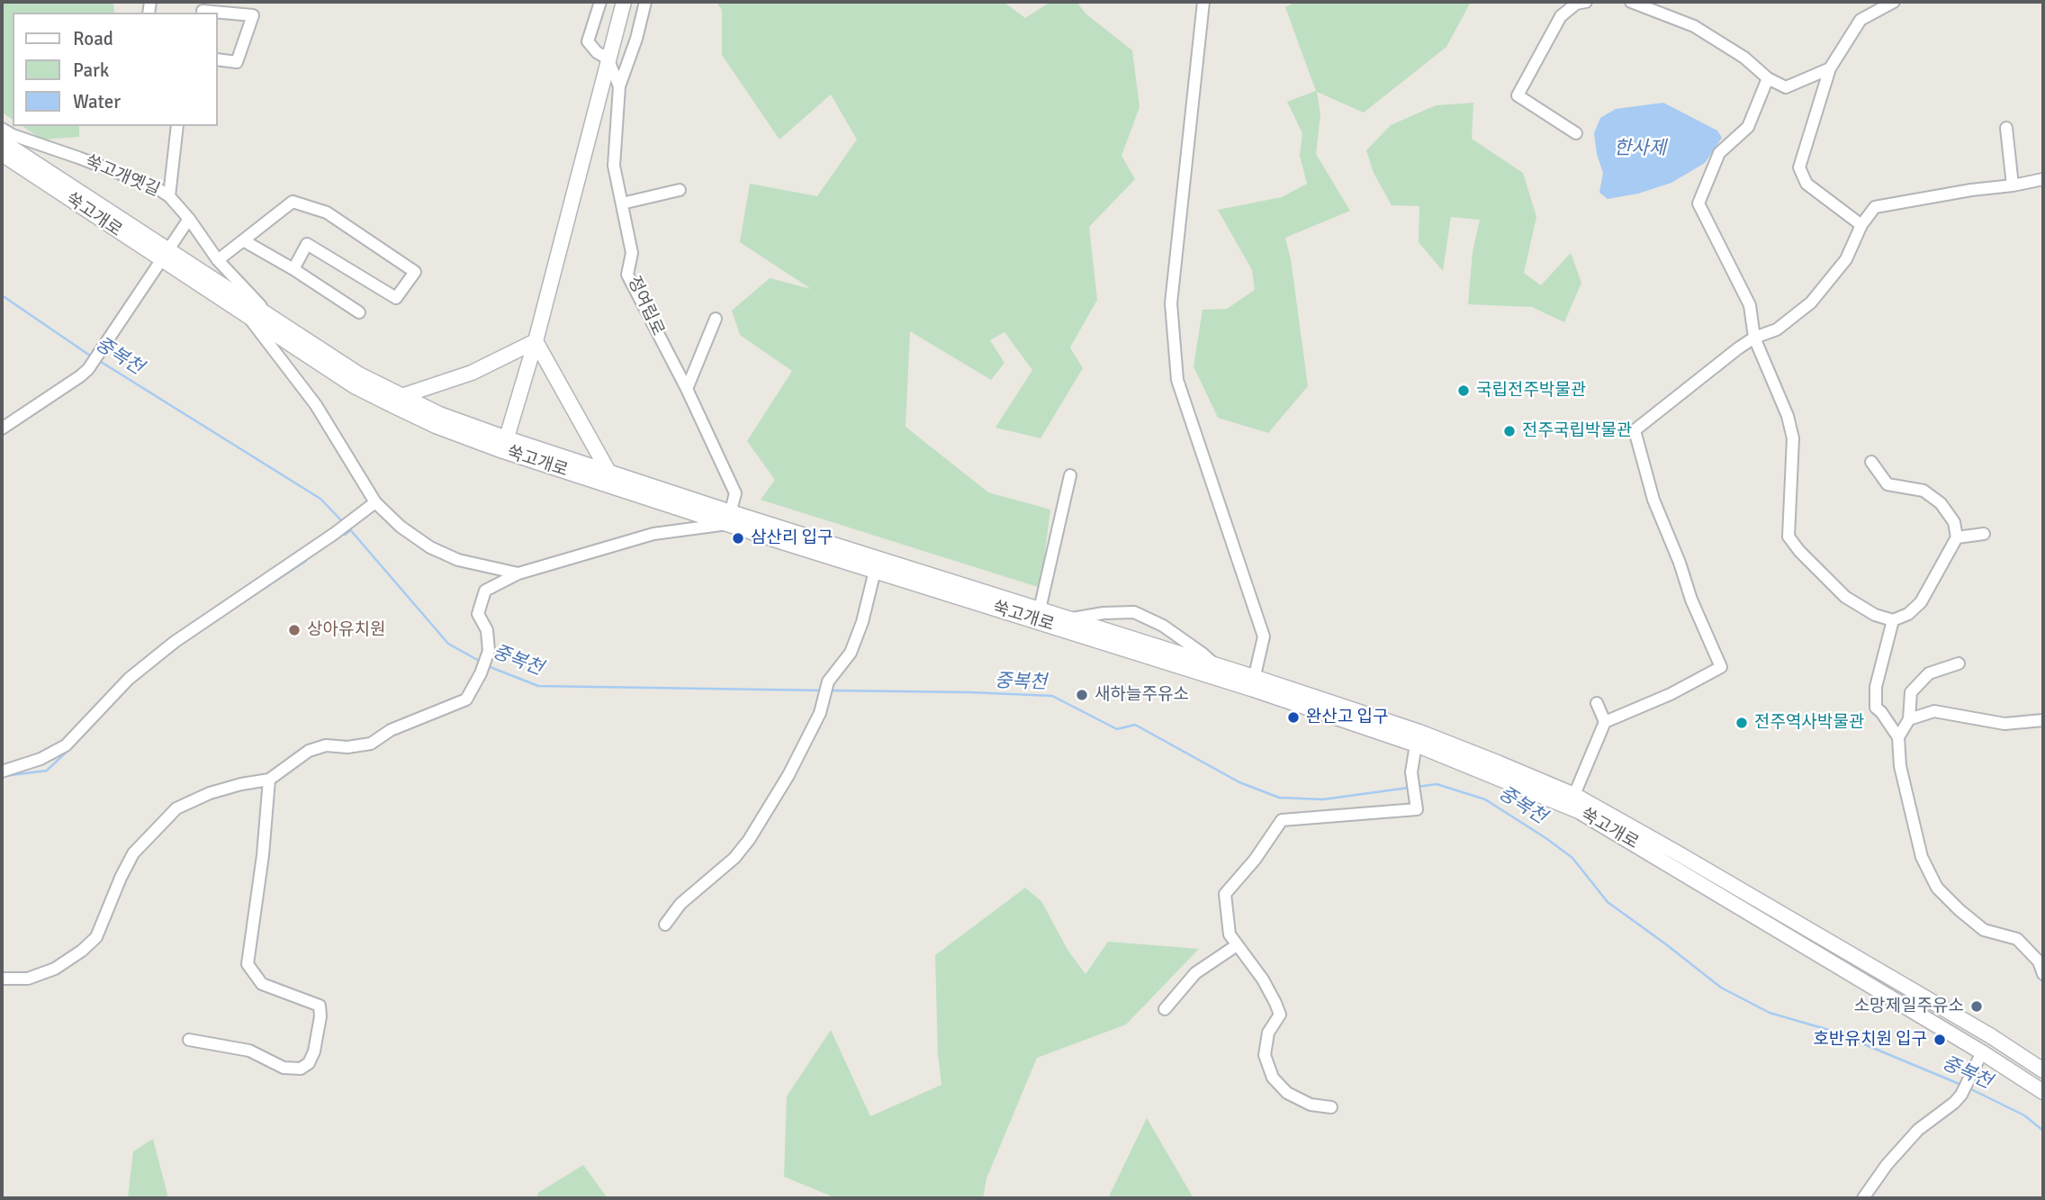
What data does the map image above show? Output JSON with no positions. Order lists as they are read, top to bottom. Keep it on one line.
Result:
{"streets":{"street":["쑥고개옛길","쑥고개로","정여립로"]},"crossings":[["쑥고개옛길","쑥고개로"],["쑥고개로","정여립로"]],"water":["한사제","중복천"],"places":["국립전주박물관","전주국립박물관","삼산리 입구","상아유치원","새하늘주유소","완산고 입구","전주역사박물관","소망제일주유소","호반유치원 입구"],"legend":["Road","Park","Water"]}
